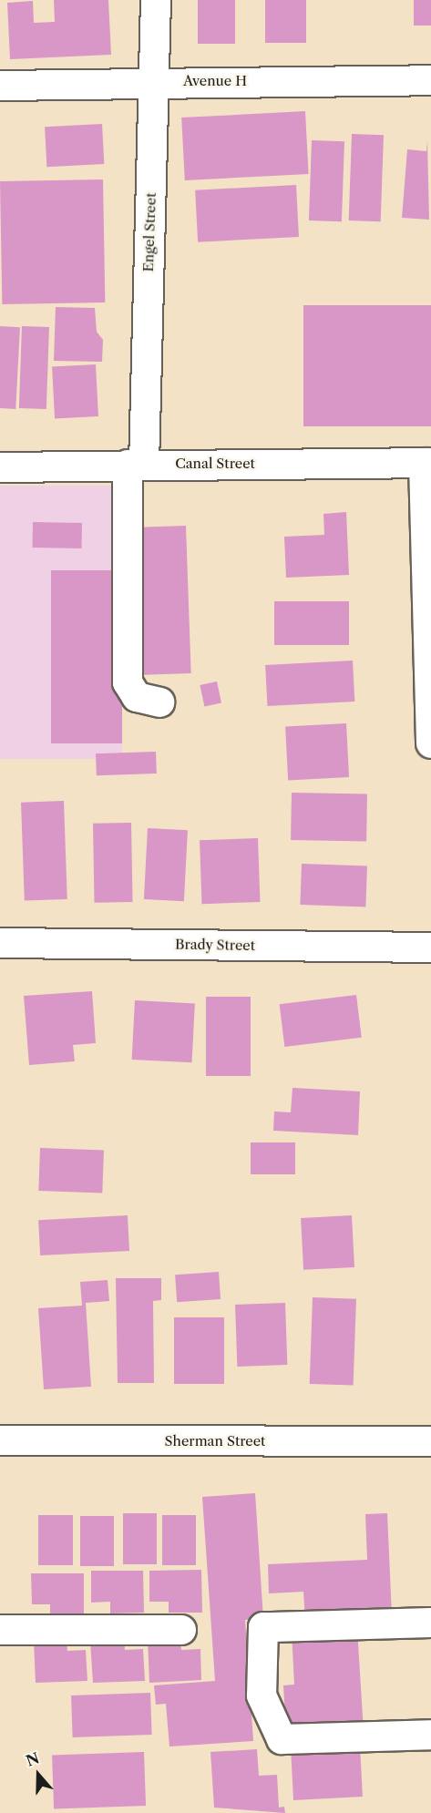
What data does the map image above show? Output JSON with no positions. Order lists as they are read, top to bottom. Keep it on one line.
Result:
{"streets":{"street":["Avenue H","Engel Street","Canal Street","Brady Street","Sherman Street"]},"crossings":[["Avenue H","Engel Street"],["Engel Street","Canal Street"]],"north":"top"}
